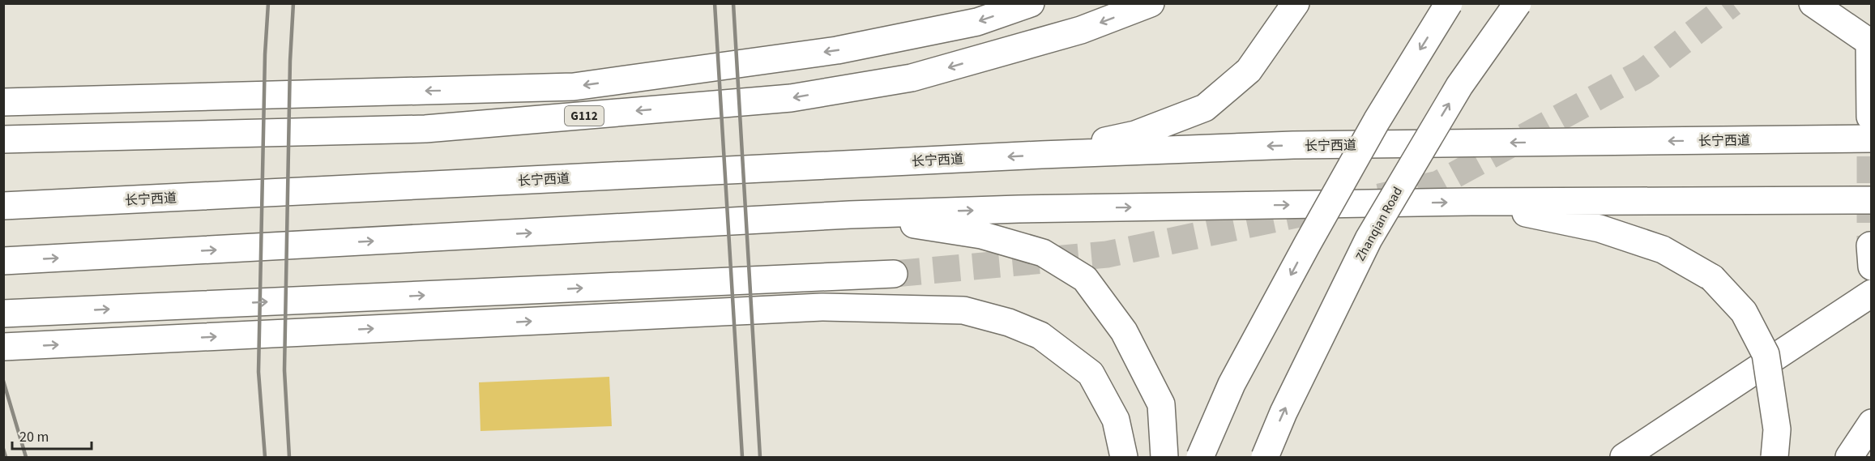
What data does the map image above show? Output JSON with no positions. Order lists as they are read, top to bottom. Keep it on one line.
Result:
{"streets":{"main road":["G112","长宁西道","Zhanqian Road"]},"scale_bar":"20 m"}
